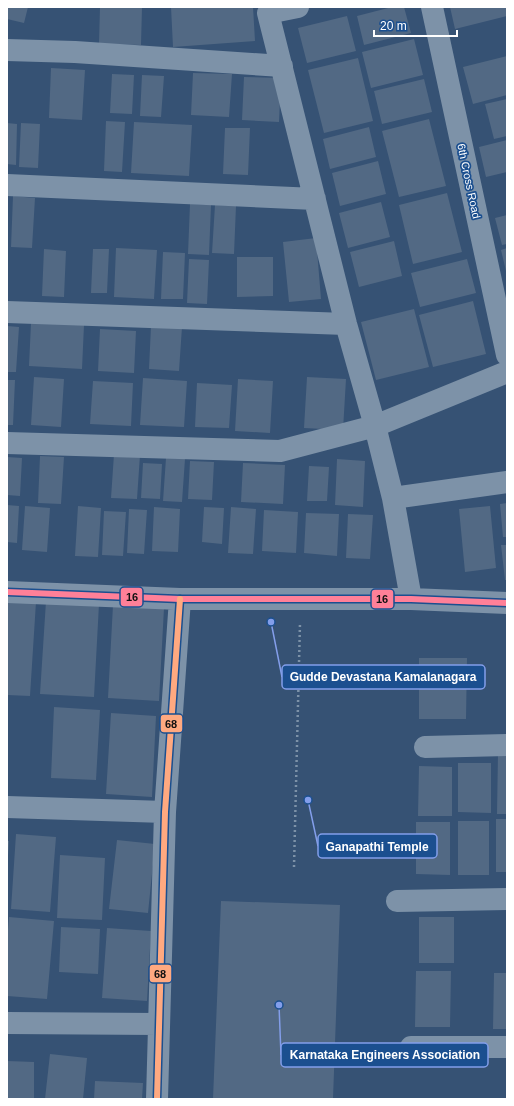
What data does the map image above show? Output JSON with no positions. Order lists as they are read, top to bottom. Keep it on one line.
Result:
{"streets":{"street":["6th Cross Road"]},"places":["Gudde Devastana Kamalanagara","Ganapathi Temple","Karnataka Engineers Association"],"lines":["transit line 16","transit line 68"],"scale_bar":"20 m"}
